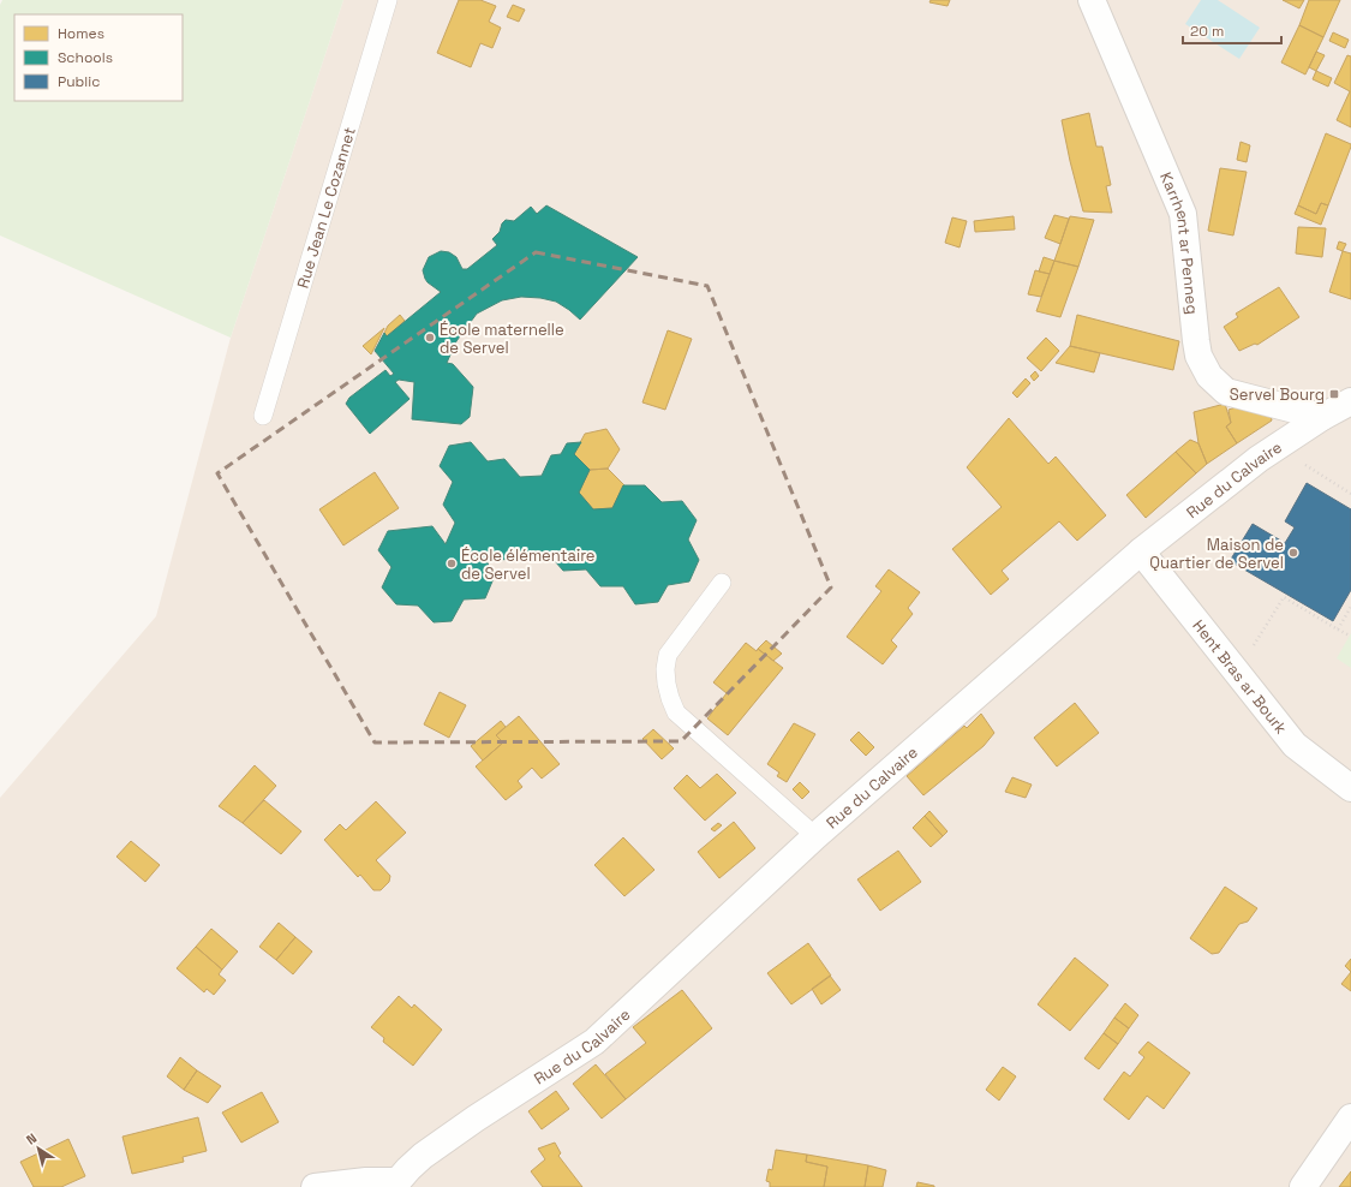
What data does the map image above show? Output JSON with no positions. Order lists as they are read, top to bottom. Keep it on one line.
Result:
{"streets":{"street":["Karrhent ar Penneg","Rue du Calvaire","Hent Bras ar Bourk"],"lane":["Rue Jean Le Cozannet"]},"crossings":[["Karrhent ar Penneg","Rue du Calvaire"],["Rue du Calvaire","Hent Bras ar Bourk"]],"places":{"other":["École maternelle de Servel","Maison de Quartier de Servel","École élémentaire de Servel"],"transit":["Servel Bourg"]},"legend":["Homes","Schools","Public"],"scale_bar":"20 m","north":"top left"}
